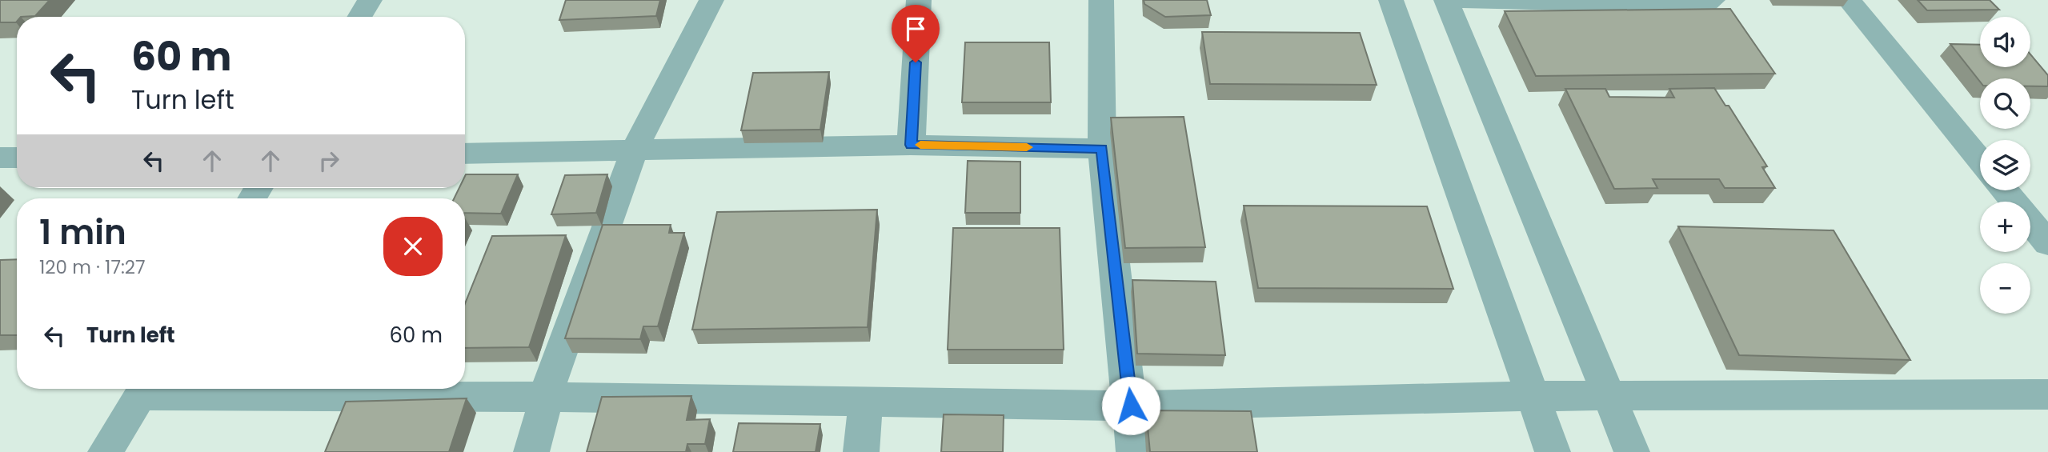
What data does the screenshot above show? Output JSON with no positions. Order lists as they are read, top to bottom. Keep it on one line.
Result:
{"page":{"map_buttons":["+","−"],"turn":["60 m","Turn left"],"heading":["1 min","120 m · 17:27"],"list":[{"name":"Turn left","value":"60 m"}]}}
